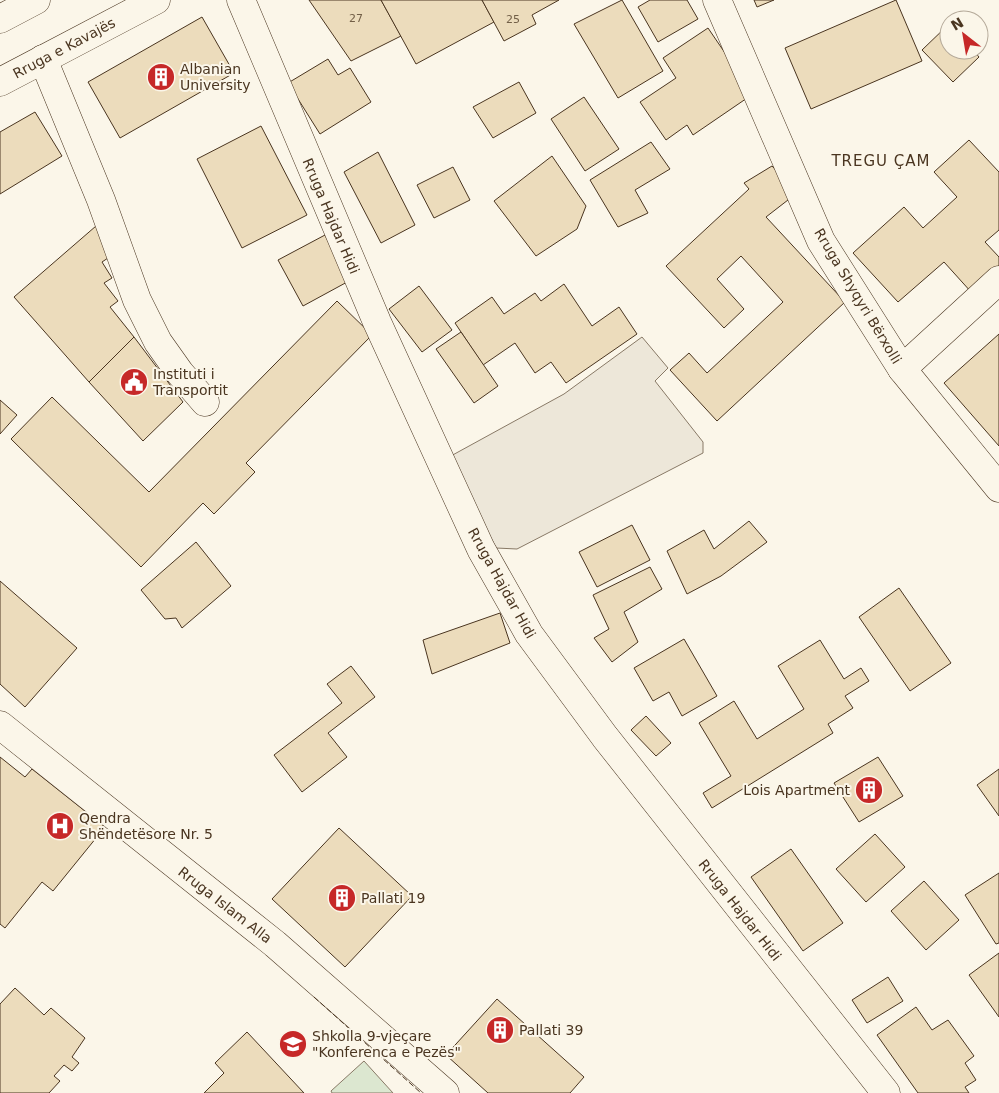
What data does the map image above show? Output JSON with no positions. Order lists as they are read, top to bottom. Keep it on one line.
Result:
{"streets":{"street":["Rruga e Kavajës","Rruga Hajdar Hidi","Rruga Shyqyri Bërxolli","Rruga Islam Alla"]},"districts":["TREGU ÇAM"],"places":{"building":["Albanian University","Lois Apartment","Pallati 19","Pallati 39"],"public building":["Instituti i Transportit"],"hospital":["Qendra Shëndetësore Nr. 5"],"school or university":["Shkolla 9-vjeçare \"Konferenca e Pezës\""]},"house_numbers":["27","25"],"north":"top left"}
